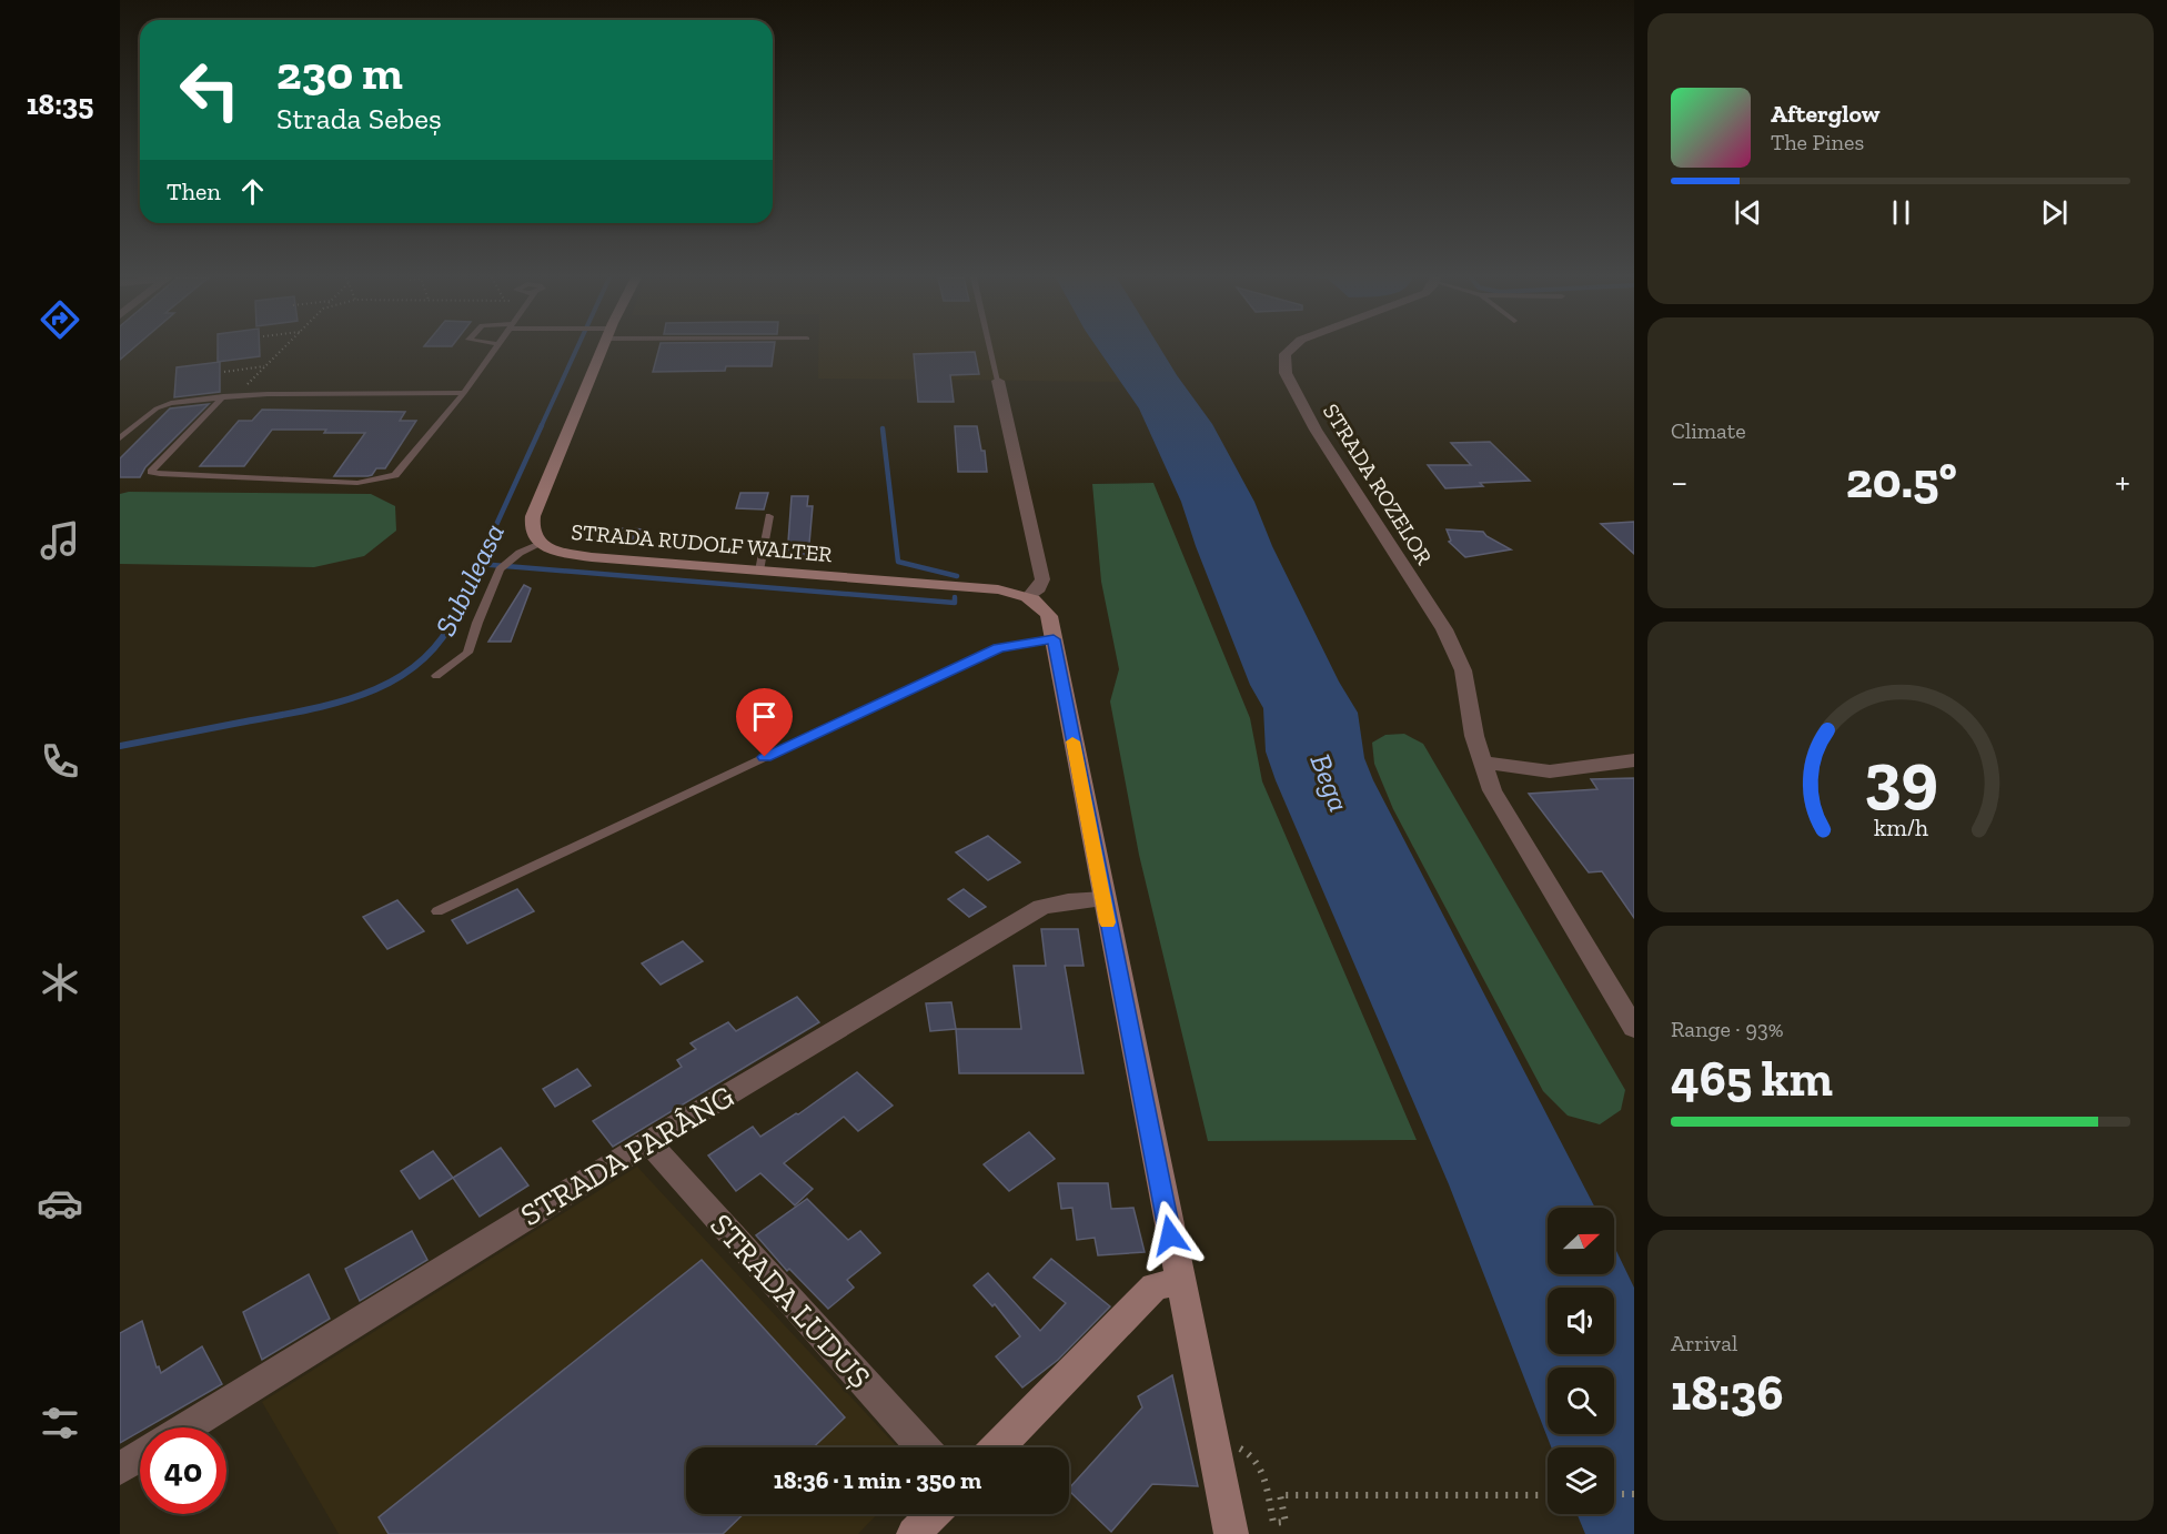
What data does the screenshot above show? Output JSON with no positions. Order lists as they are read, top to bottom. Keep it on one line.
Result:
{"streets":{"street":["STRADA ROZELOR","STRADA RUDOLF WALTER","STRADA PARÂNG","STRADA LUDUȘ"]},"crossings":[["STRADA PARÂNG","STRADA LUDUȘ"]],"water":["Subuleasa","Bega"],"north":"right","page":{"tabs":"18:35","turn":["230 m","Strada Sebeș"],"song":["Afterglow","The Pines"],"then":"Then","tile":["Climate",["Range · 93%","465 km"],["Arrival","18:36"]],"heat":["−","20.5°","+"],"limit":"40","trip":"18:36 · 1 min · 350 m","gauge":["39","km/h"]}}
